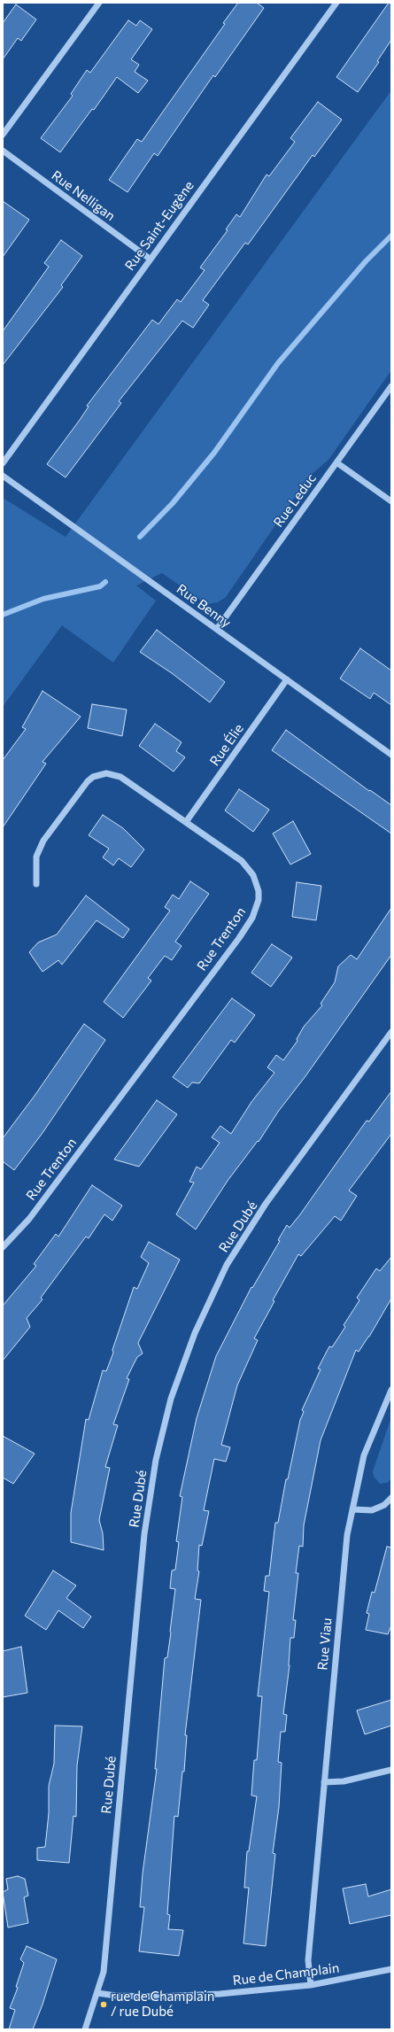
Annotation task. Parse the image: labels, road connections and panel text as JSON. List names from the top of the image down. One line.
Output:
{"streets":{"street":["Rue Nelligan","Rue Saint-Eugène","Rue Leduc","Rue Benny","Rue Élie","Rue Trenton","Rue Dubé","Rue Viau","Rue de Champlain"]},"crossings":[["Rue Nelligan","Rue Saint-Eugène"],["Rue Leduc","Rue Benny"],["Rue Benny","Rue Élie"],["Rue Élie","Rue Trenton"],["Rue Dubé","Rue de Champlain"],["Rue Viau","Rue de Champlain"]],"places":["rue de Champlain / rue Dubé"]}
